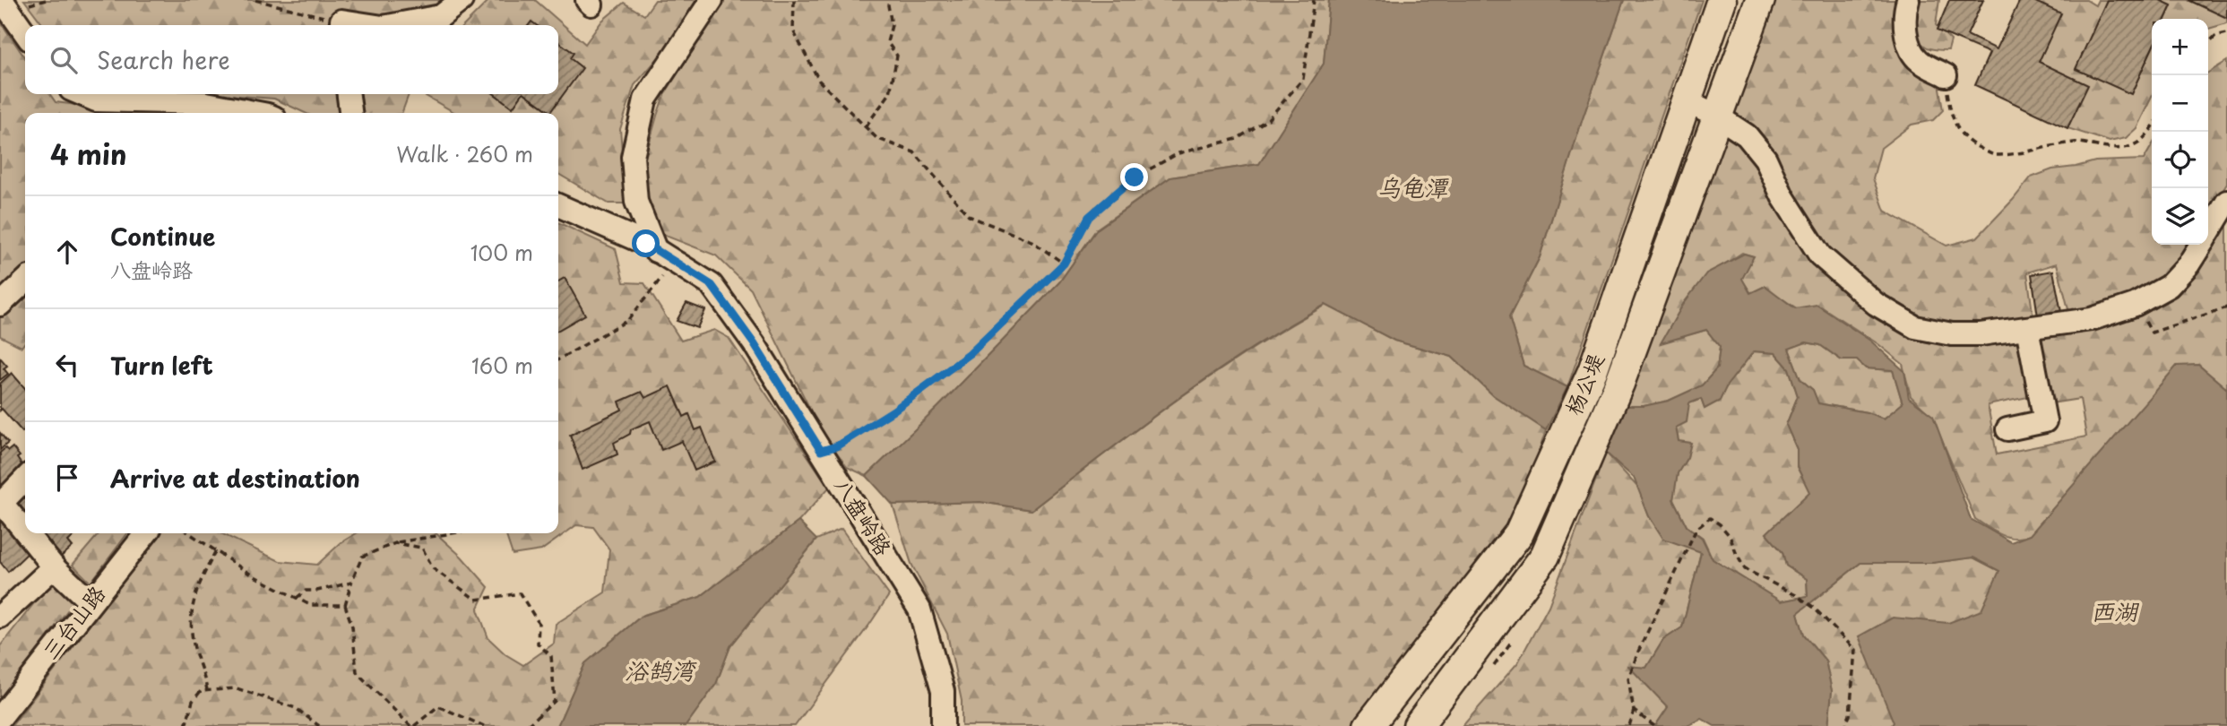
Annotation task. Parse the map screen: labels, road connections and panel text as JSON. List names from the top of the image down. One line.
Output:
{"streets":{"main road":["杨公堤"],"street":["八盘岭路","三台山路"]},"water":["乌龟潭","西湖","浴鹄湾"],"page":{"map_buttons":["+","−"],"search":"Search here","heading":["4 min","Walk · 260 m"],"list":[["Continue","八盘岭路","100 m"],["Turn left","160 m"],"Arrive at destination"]}}
